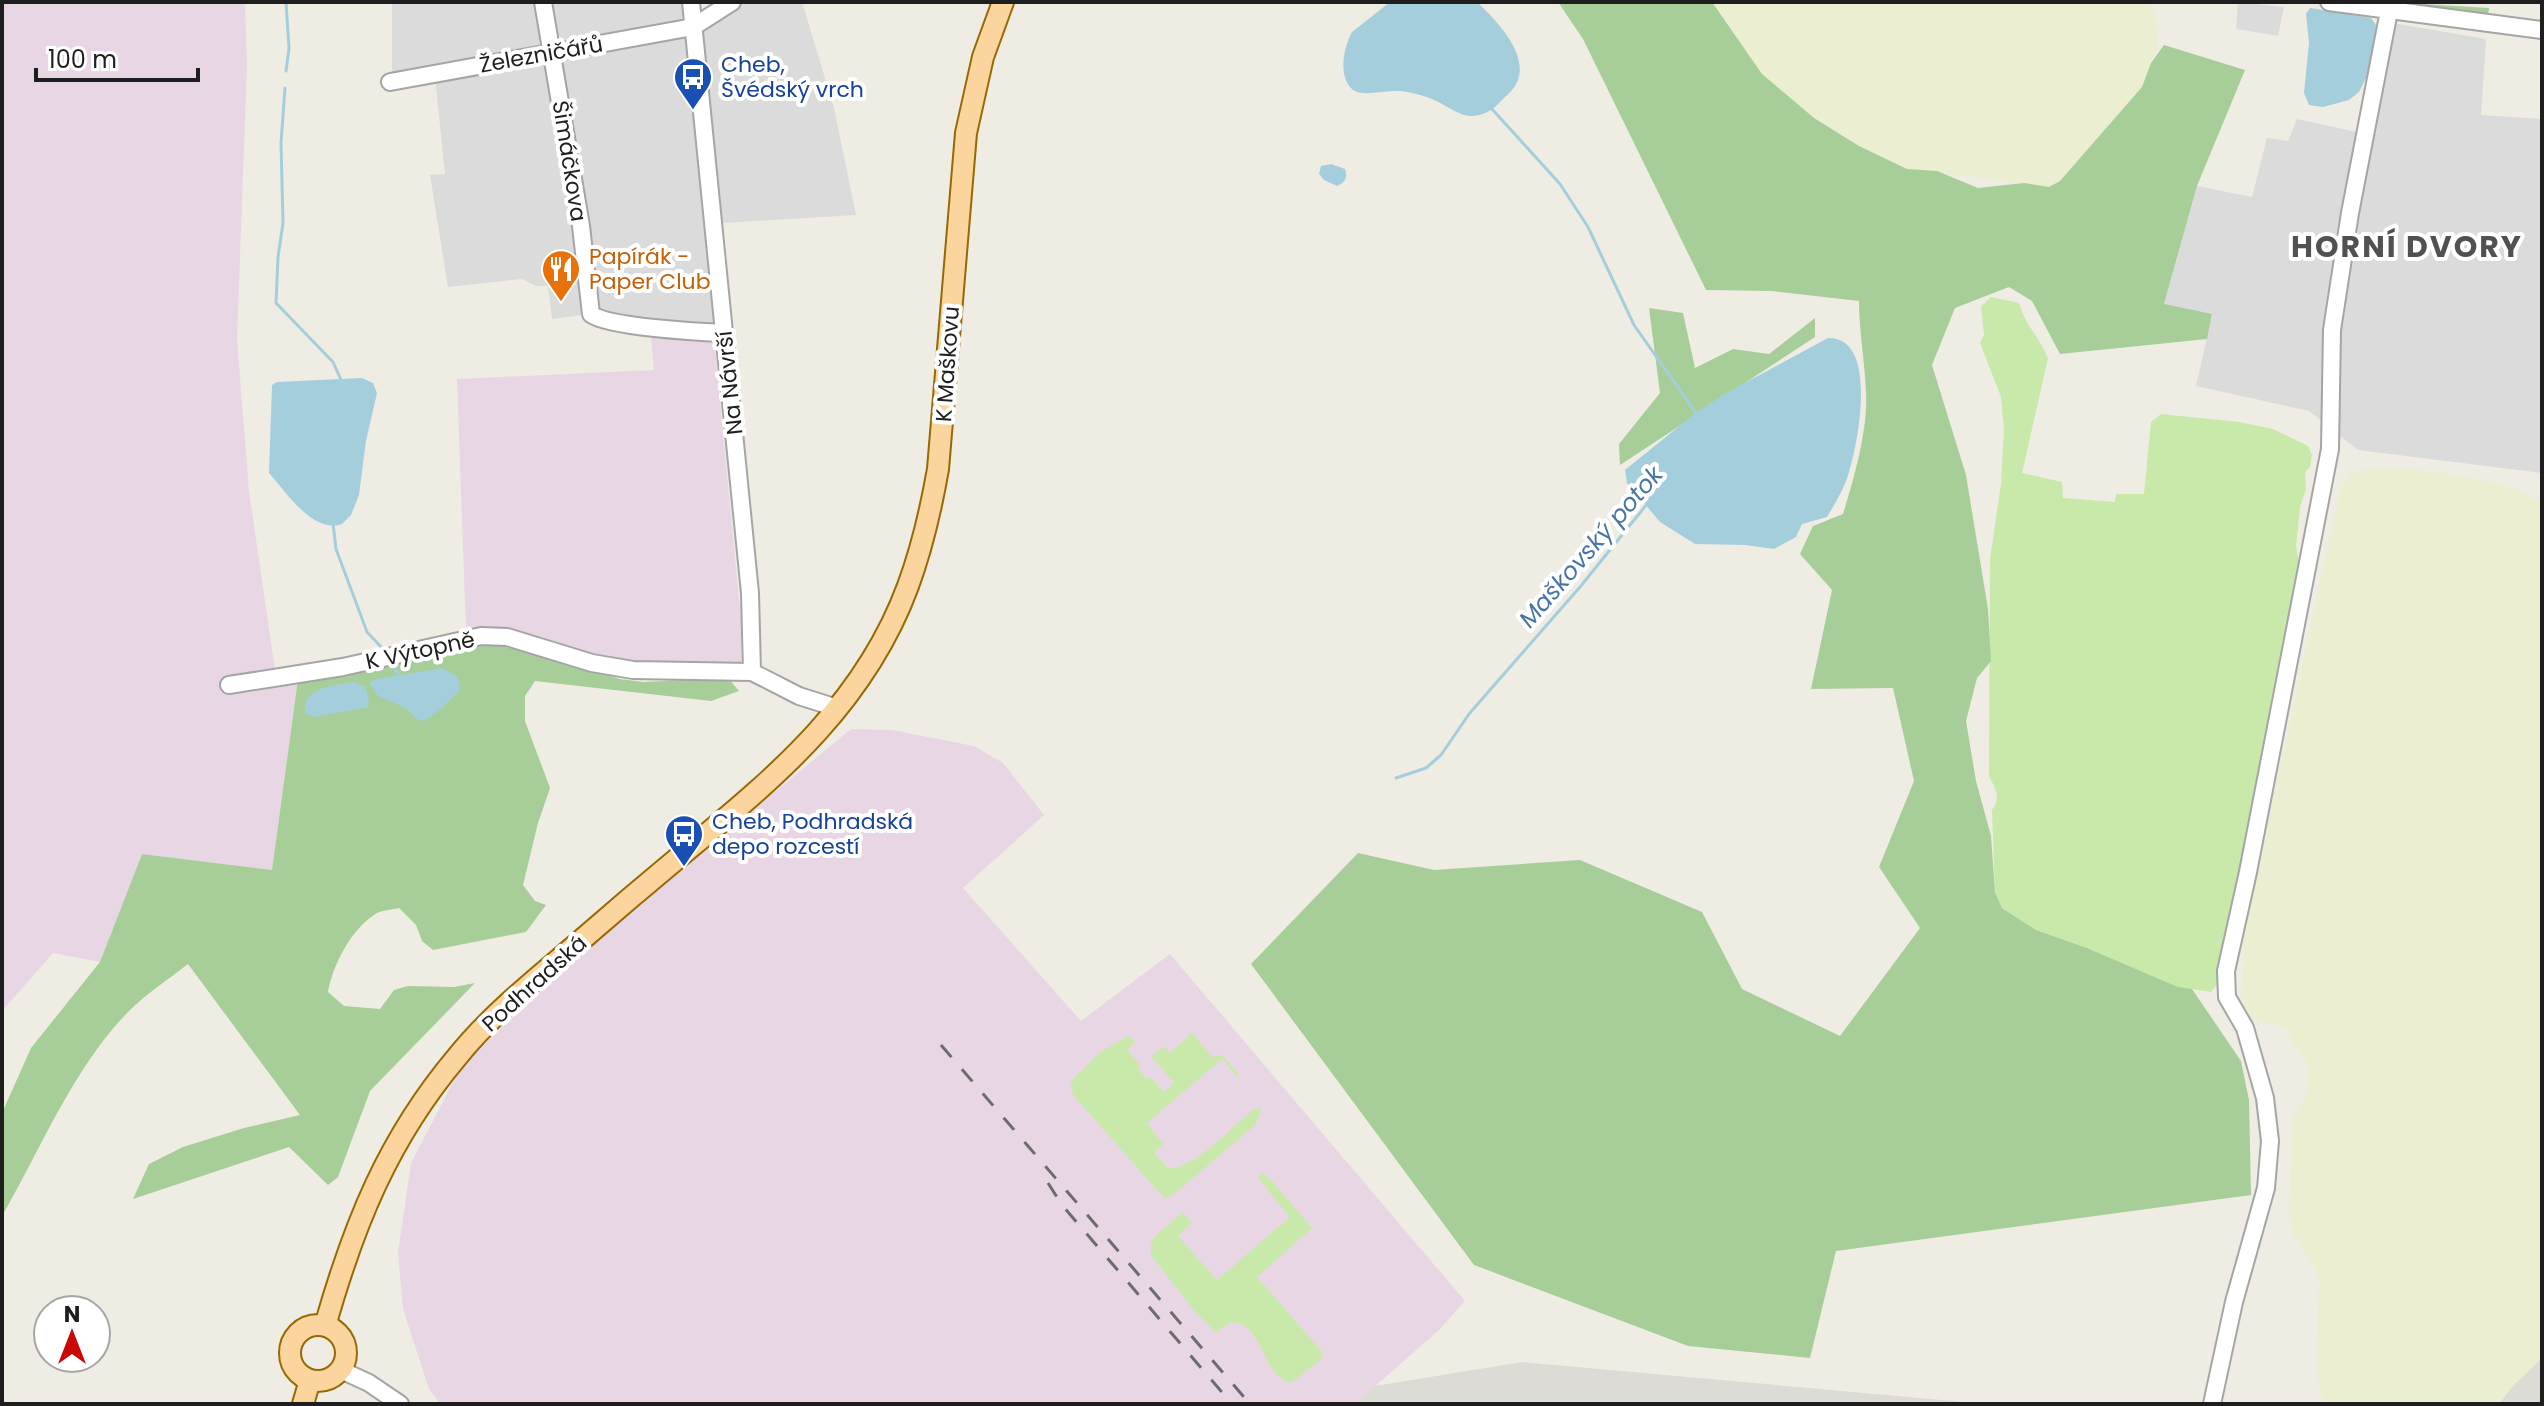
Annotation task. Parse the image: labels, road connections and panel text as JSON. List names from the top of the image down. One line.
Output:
{"streets":{"main road":["K Maškovu","Podhradská"],"street":["Železničářů","Šimáčkova","Na Návrší","K Výtopně"]},"crossings":[["Železničářů","Šimáčkova"],["Železničářů","Na Návrší"],["Šimáčkova","Na Návrší"],["K Maškovu","Podhradská"],["Na Návrší","K Výtopně"]],"districts":["HORNÍ DVORY"],"water":["Maškovský potok"],"places":{"bus stop":["Cheb, Švédský vrch","Cheb, Podhradská depo rozcestí"],"restaurant":["Papírák - Paper Club"]},"scale_bar":"100 m","north":"top"}
